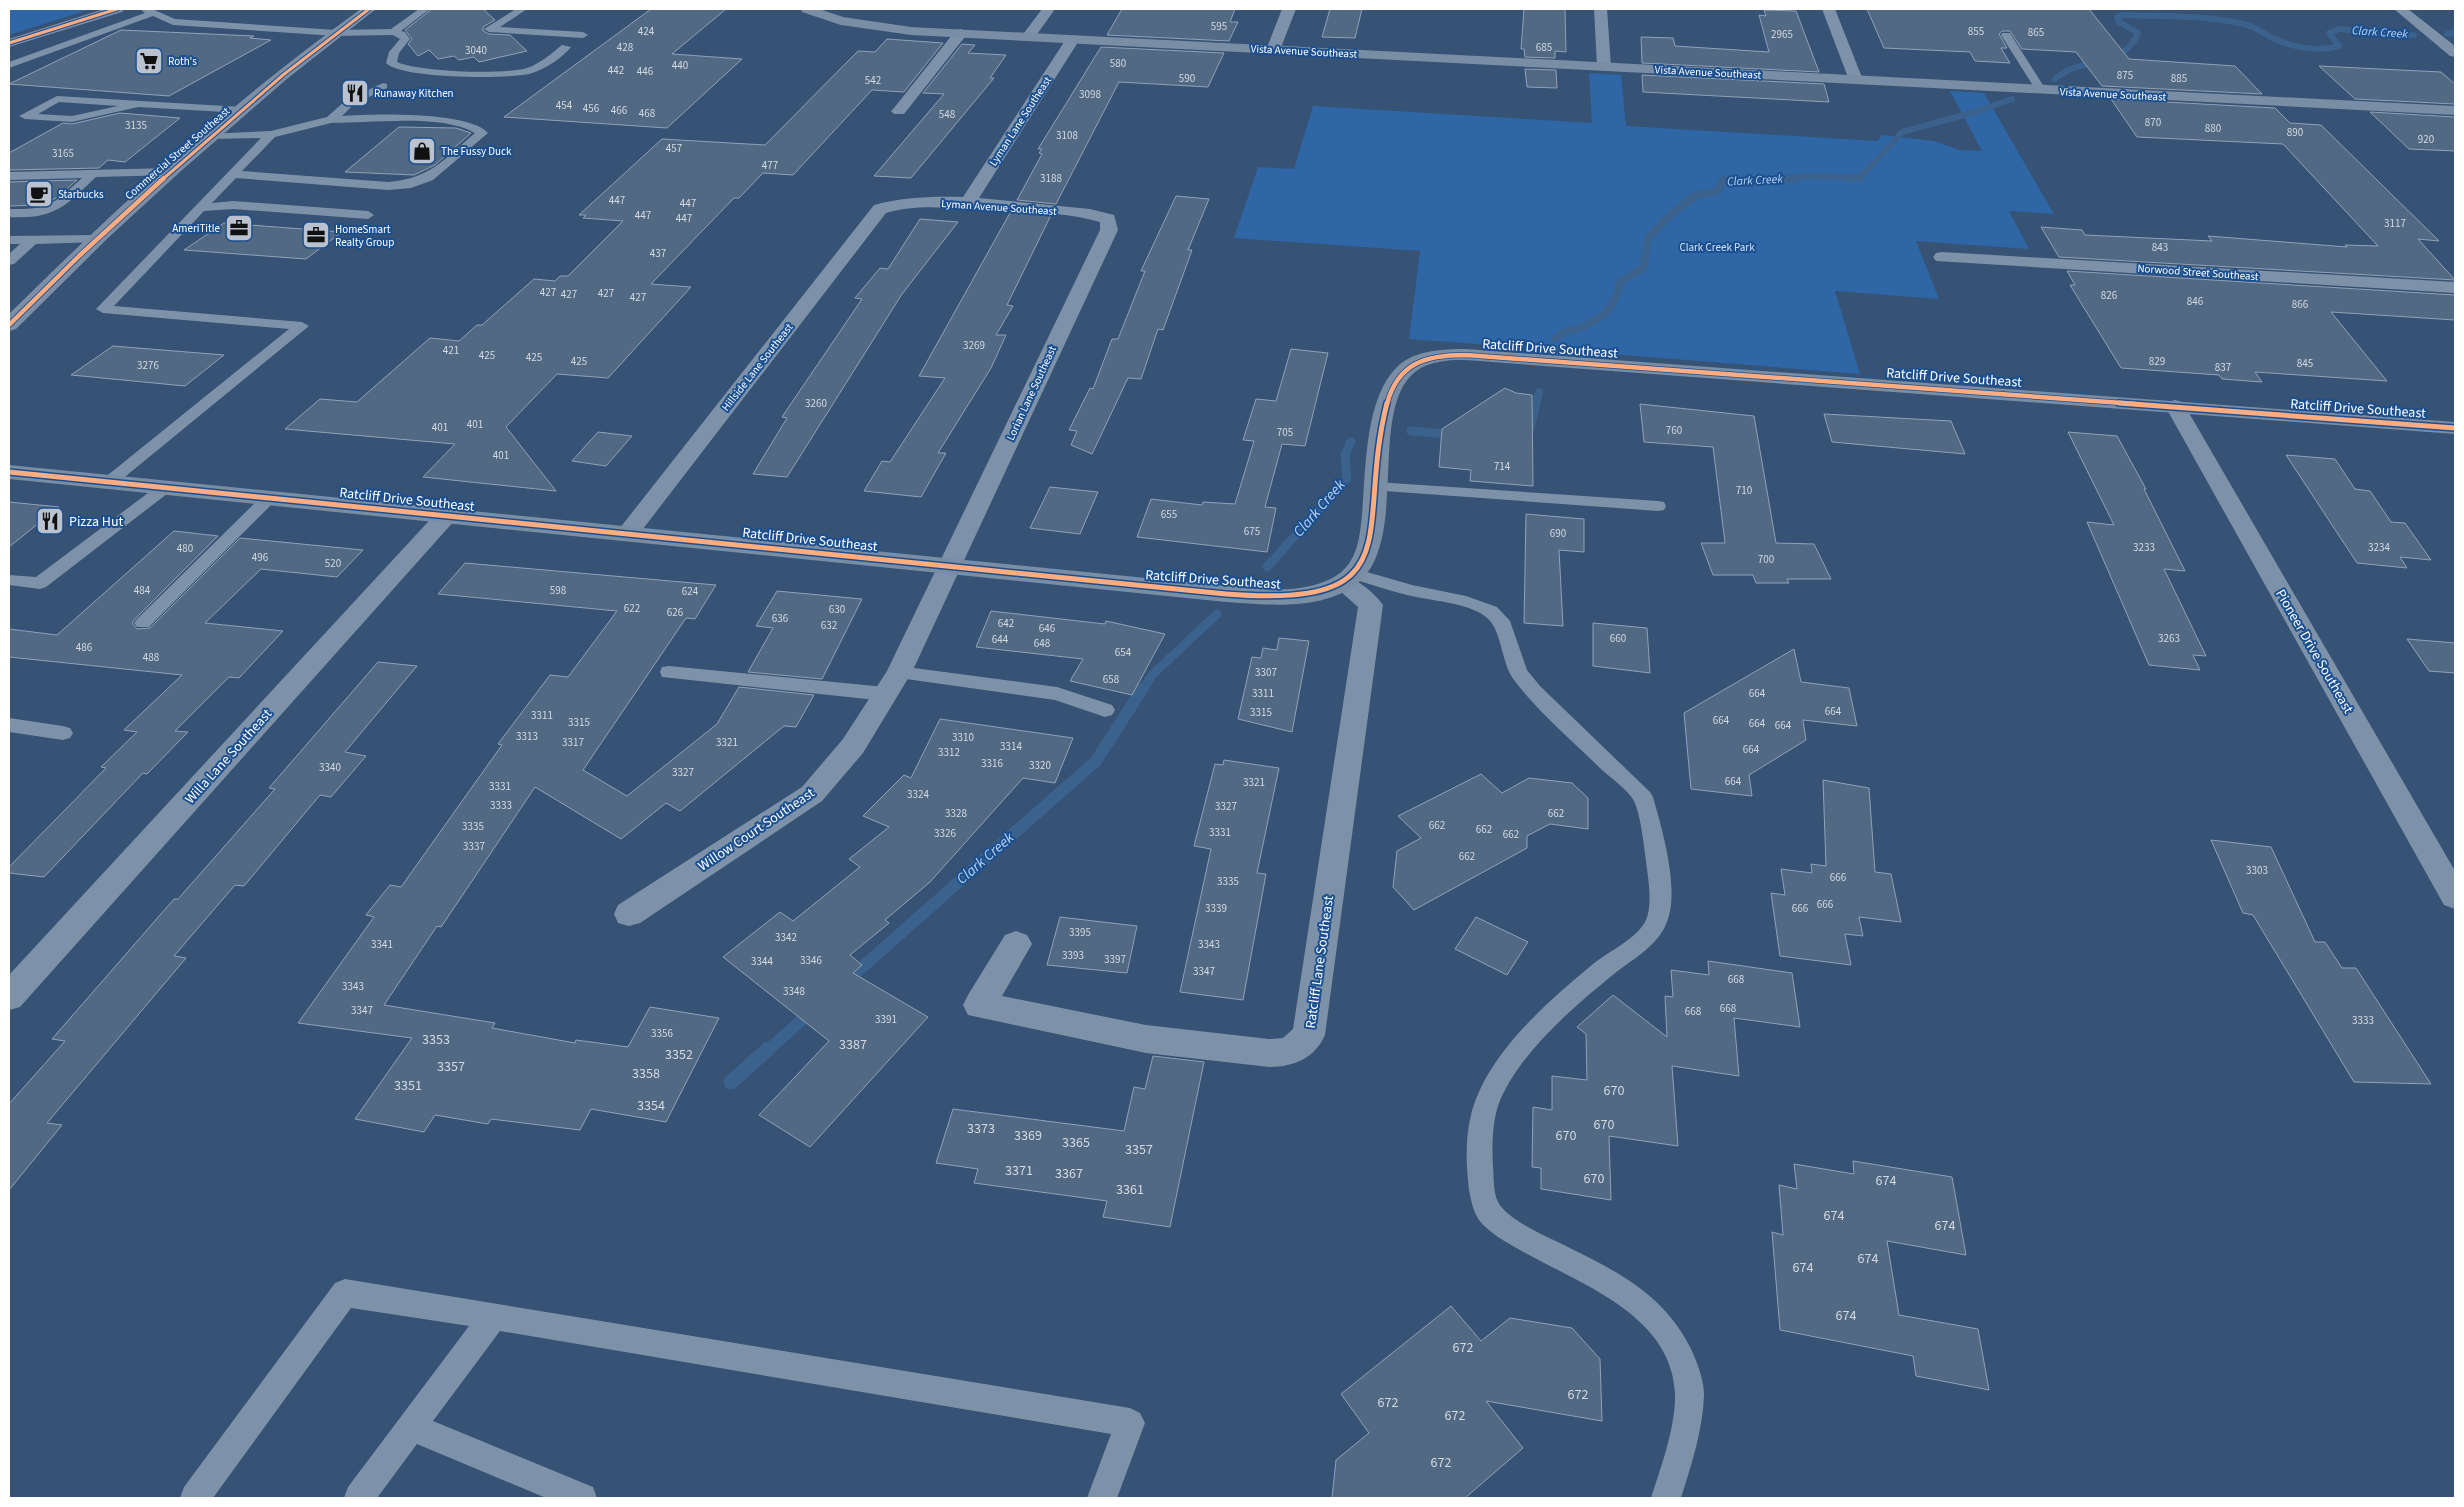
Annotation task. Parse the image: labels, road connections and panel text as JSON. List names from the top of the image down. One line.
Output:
{"streets":{"main road":["Commercial Street Southeast"],"street":["Vista Avenue Southeast","Lyman Lane Southeast","Lyman Avenue Southeast","Norwood Street Southeast","Ratcliff Drive Southeast","Hillside Lane Southeast","Lorian Lane Southeast","Pioneer Drive Southeast","Willa Lane Southeast","Willow Court Southeast","Ratcliff Lane Southeast"]},"crossings":[["Vista Avenue Southeast","Lyman Lane Southeast"],["Lyman Lane Southeast","Lyman Avenue Southeast"],["Lyman Avenue Southeast","Hillside Lane Southeast"],["Lyman Avenue Southeast","Lorian Lane Southeast"],["Ratcliff Drive Southeast","Hillside Lane Southeast"],["Ratcliff Drive Southeast","Lorian Lane Southeast"],["Ratcliff Drive Southeast","Pioneer Drive Southeast"],["Ratcliff Drive Southeast","Willa Lane Southeast"],["Ratcliff Drive Southeast","Willow Court Southeast"],["Ratcliff Drive Southeast","Ratcliff Lane Southeast"],["Lorian Lane Southeast","Willow Court Southeast"]],"water":["Clark Creek"],"parks":["Clark Creek Park"],"places":{"supermarket":["Roth's"],"restaurant":["Runaway Kitchen","Pizza Hut"],"shop":["The Fussy Duck"],"cafe":["Starbucks"],"office":["AmeriTitle","HomeSmart Realty Group"]},"house_numbers":["595","424","855","865","2965","428","685","3040","580","440","442","446","875","590","885","542","3098","454","456","466","468","548","870","3135","880","890","3108","920","457","3165","477","3188","447","447","447","447","3117","843","437","427","427","427","826","427","846","866","3269","421","425","425","425","829","845","3276","837","3260","401","401","760","705","401","714","710","655","675","690","3233","3234","480","496","700","520","484","598","624","622","630","626","636","642","632","646","660","3263","644","648","486","654","488","3307","658","3311","664","664","3315","3311","664","3315","664","664","3313","3310","3317","3321","3314","664","3312","3316","3320","3340","3327","664","3321","3331","3324","3333","3327","3328","662","662","3335","662","3331","3326","662","3337","662","3303","666","3335","666","3339","666","3395","3342","3341","3343","3393","3397","3346","3344","3347","668","3343","3348","668","3347","668","3391","3333","3356","3353","3387","3352","3357","3358","3351","670","3354","670","3373","3369","670","3365","3357","3371","3367","670","674","3361","674","674","674","674","674","672","672","672","672","672"]}
